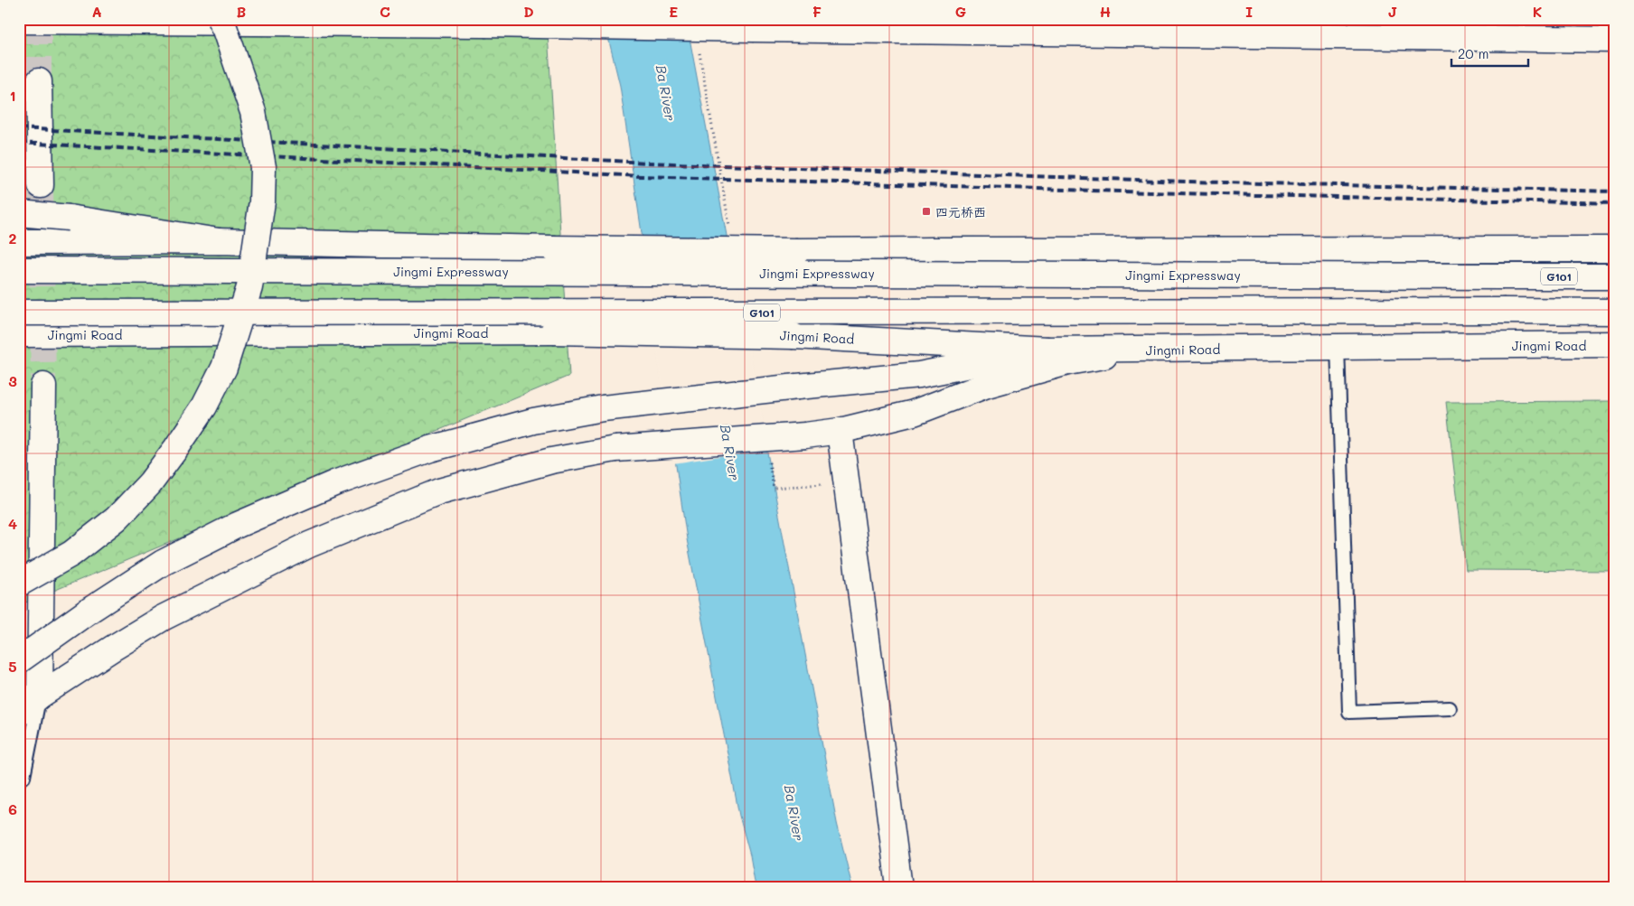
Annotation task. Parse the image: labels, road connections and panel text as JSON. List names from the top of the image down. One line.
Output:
{"streets":{"main road":["Jingmi Expressway","G101","Jingmi Road"]},"water":["Ba River"],"places":{"transit":["四元桥西"]},"scale_bar":"20 m","grid":{"columns":["A","B","C","D","E","F","G","H","I","J","K"],"rows":["1","2","3","4","5","6"]}}
